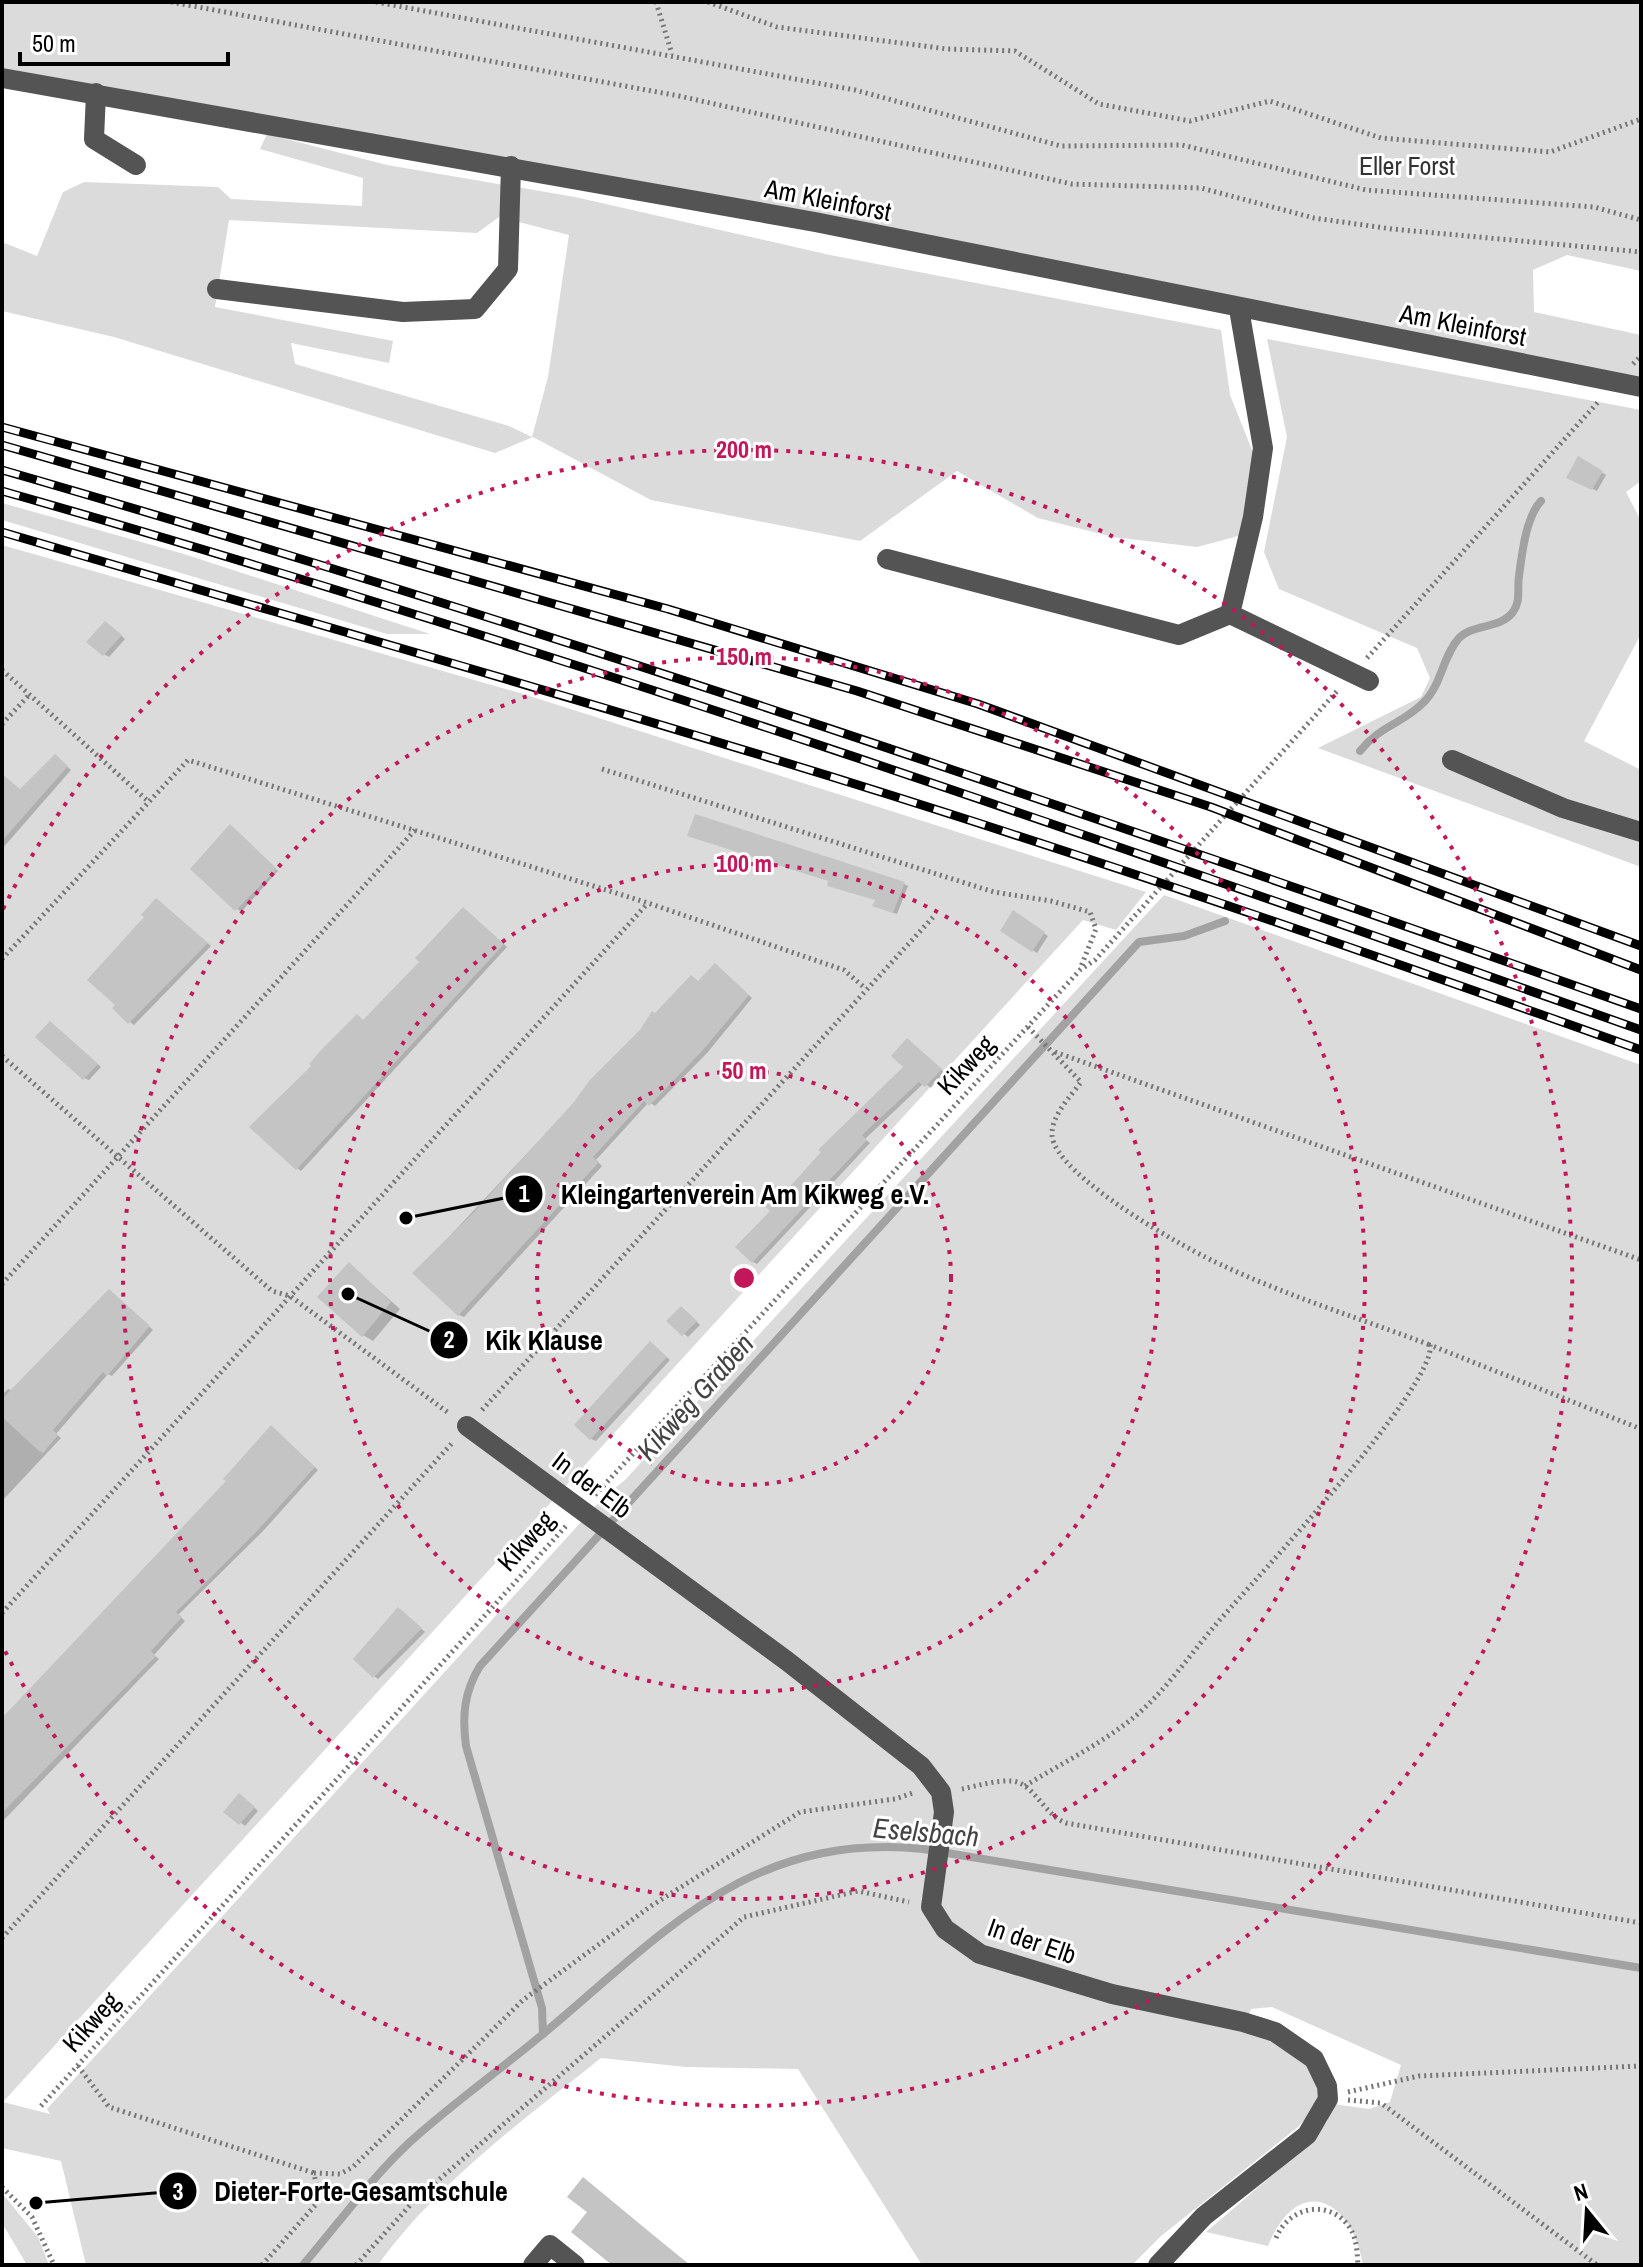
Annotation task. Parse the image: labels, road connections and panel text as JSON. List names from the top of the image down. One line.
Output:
{"streets":{"street":["Am Kleinforst","In der Elb"],"path":["Kikweg"]},"crossings":[["Kikweg","In der Elb"]],"water":["Kikweg Graben","Eselsbach"],"parks":["Eller Forst"],"places":["Kleingartenverein Am Kikweg e.V.","Kik Klause","Dieter-Forte-Gesamtschule"],"scale_bar":"50 m","north":"top","rings":["200 m","150 m","100 m","50 m"]}
